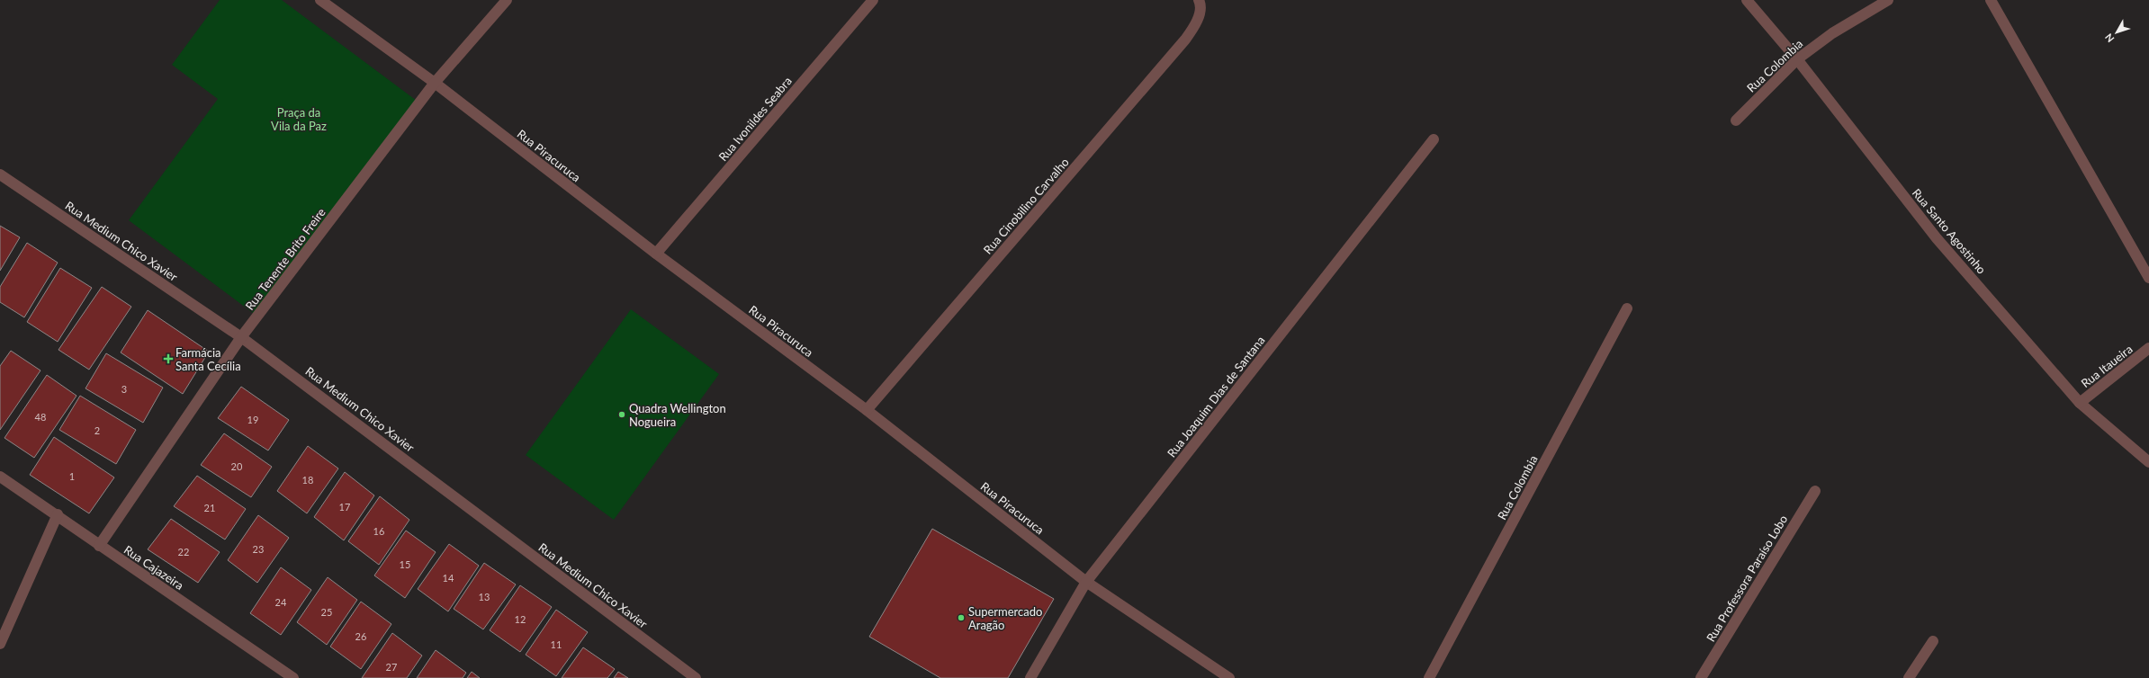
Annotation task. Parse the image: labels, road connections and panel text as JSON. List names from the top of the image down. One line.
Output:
{"streets":{"street":["Rua Colombia","Rua Ivonildes Seabra","Rua Piracuruca","Rua Cinobilino Carvalho","Rua Santo Agostinho","Rua Medium Chico Xavier","Rua Tenente Brito Freire","Rua Itaueira","Rua Joaquim Dias de Santana","Rua Cajazeira","Rua Professora Paraíso Lobo"]},"crossings":[["Rua Colombia","Rua Santo Agostinho"],["Rua Ivonildes Seabra","Rua Piracuruca"],["Rua Piracuruca","Rua Cinobilino Carvalho"],["Rua Piracuruca","Rua Tenente Brito Freire"],["Rua Piracuruca","Rua Joaquim Dias de Santana"],["Rua Santo Agostinho","Rua Itaueira"],["Rua Medium Chico Xavier","Rua Tenente Brito Freire"],["Rua Tenente Brito Freire","Rua Cajazeira"]],"parks":["Praça da Vila da Paz"],"places":{"health":["Farmácia Santa Cecília"],"other":["Quadra Wellington Nogueira","Supermercado Aragão"]},"house_numbers":["3","48","19","2","20","1","18","17","21","16","23","22","15","14","13","24","25","12","26","11","27"],"north":"bottom left"}
